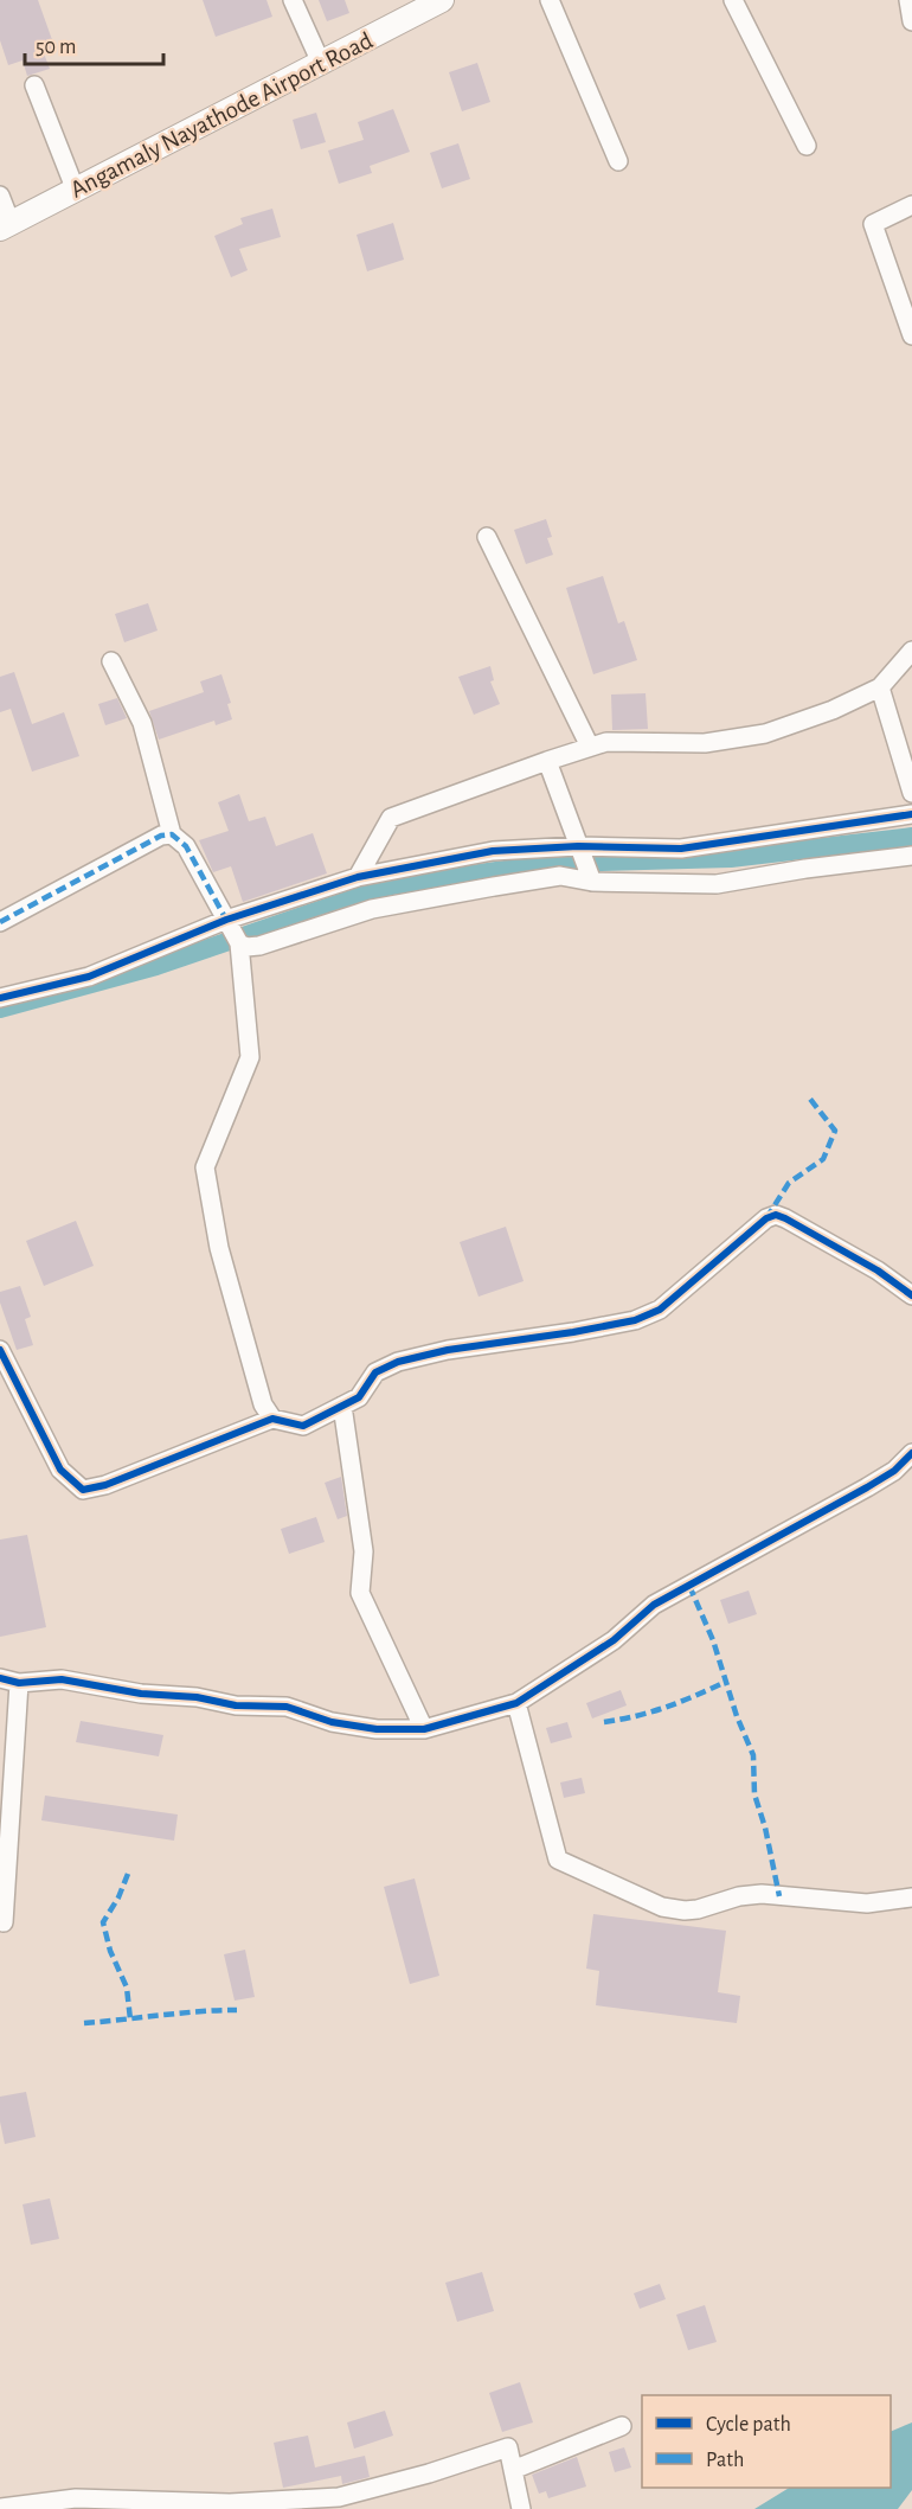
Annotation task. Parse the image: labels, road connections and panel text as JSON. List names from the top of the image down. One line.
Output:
{"streets":{"main road":["Angamaly Nayathode Airport Road"]},"legend":["Cycle path","Path"],"scale_bar":"50 m"}
